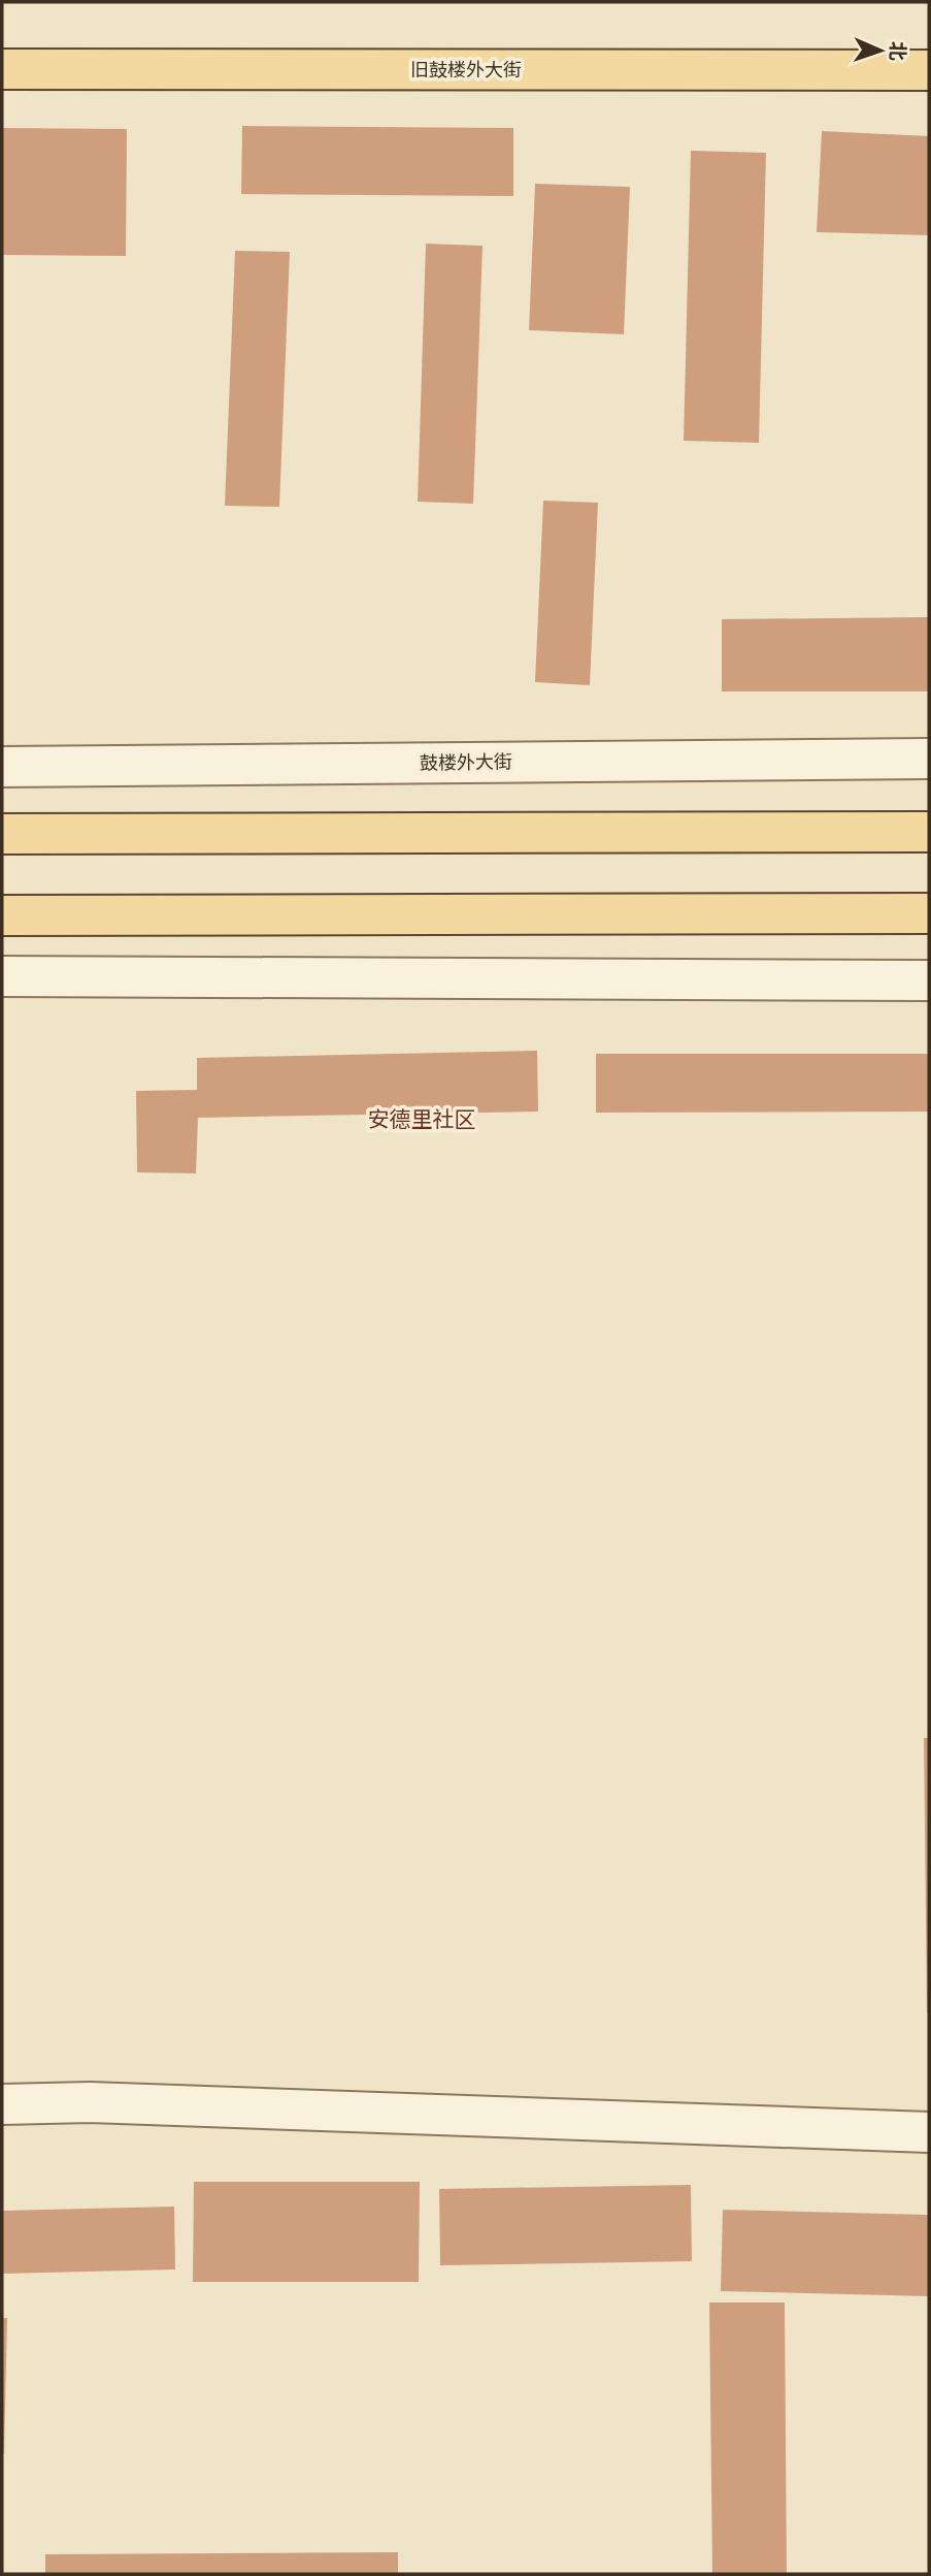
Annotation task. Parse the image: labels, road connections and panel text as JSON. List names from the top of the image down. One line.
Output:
{"streets":{"main road":["旧鼓楼外大街"],"street":["鼓楼外大街"]},"districts":["安德里社区"],"north":"right"}
